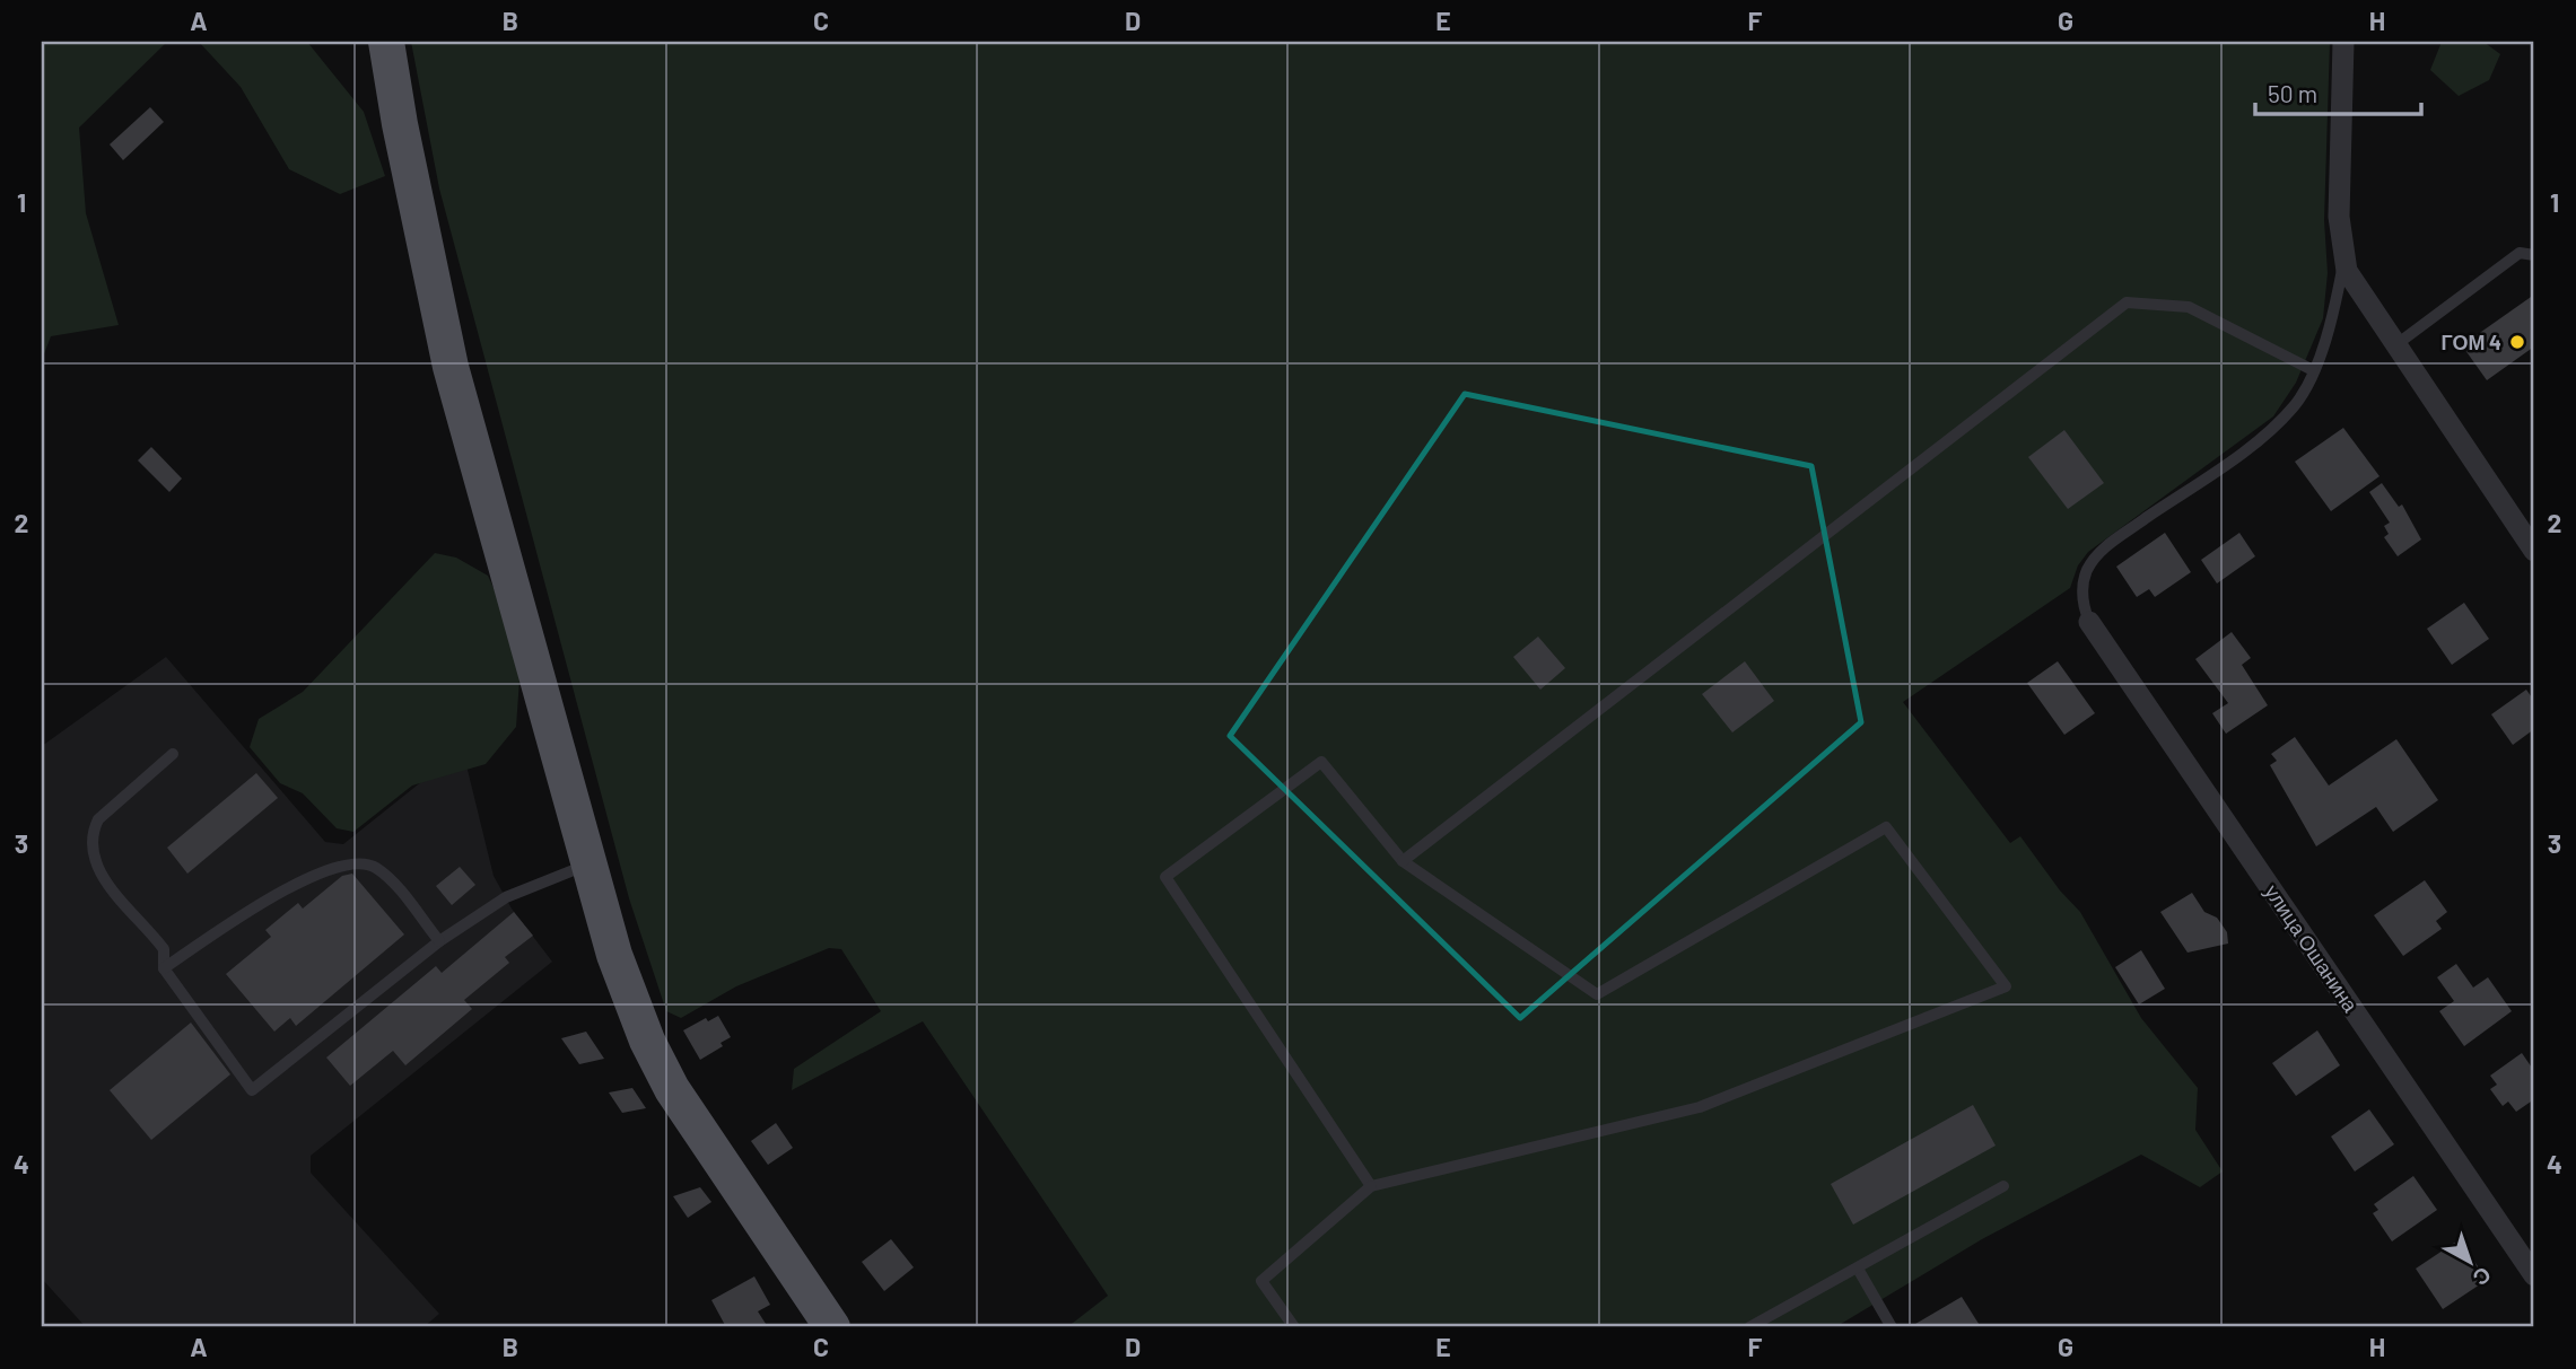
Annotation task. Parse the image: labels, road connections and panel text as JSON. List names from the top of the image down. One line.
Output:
{"streets":{"street":["улица Ошанина"]},"places":["ГОМ 4"],"scale_bar":"50 m","north":"bottom right","grid":{"columns":["A","B","C","D","E","F","G","H"],"rows":["1","2","3","4"]}}
